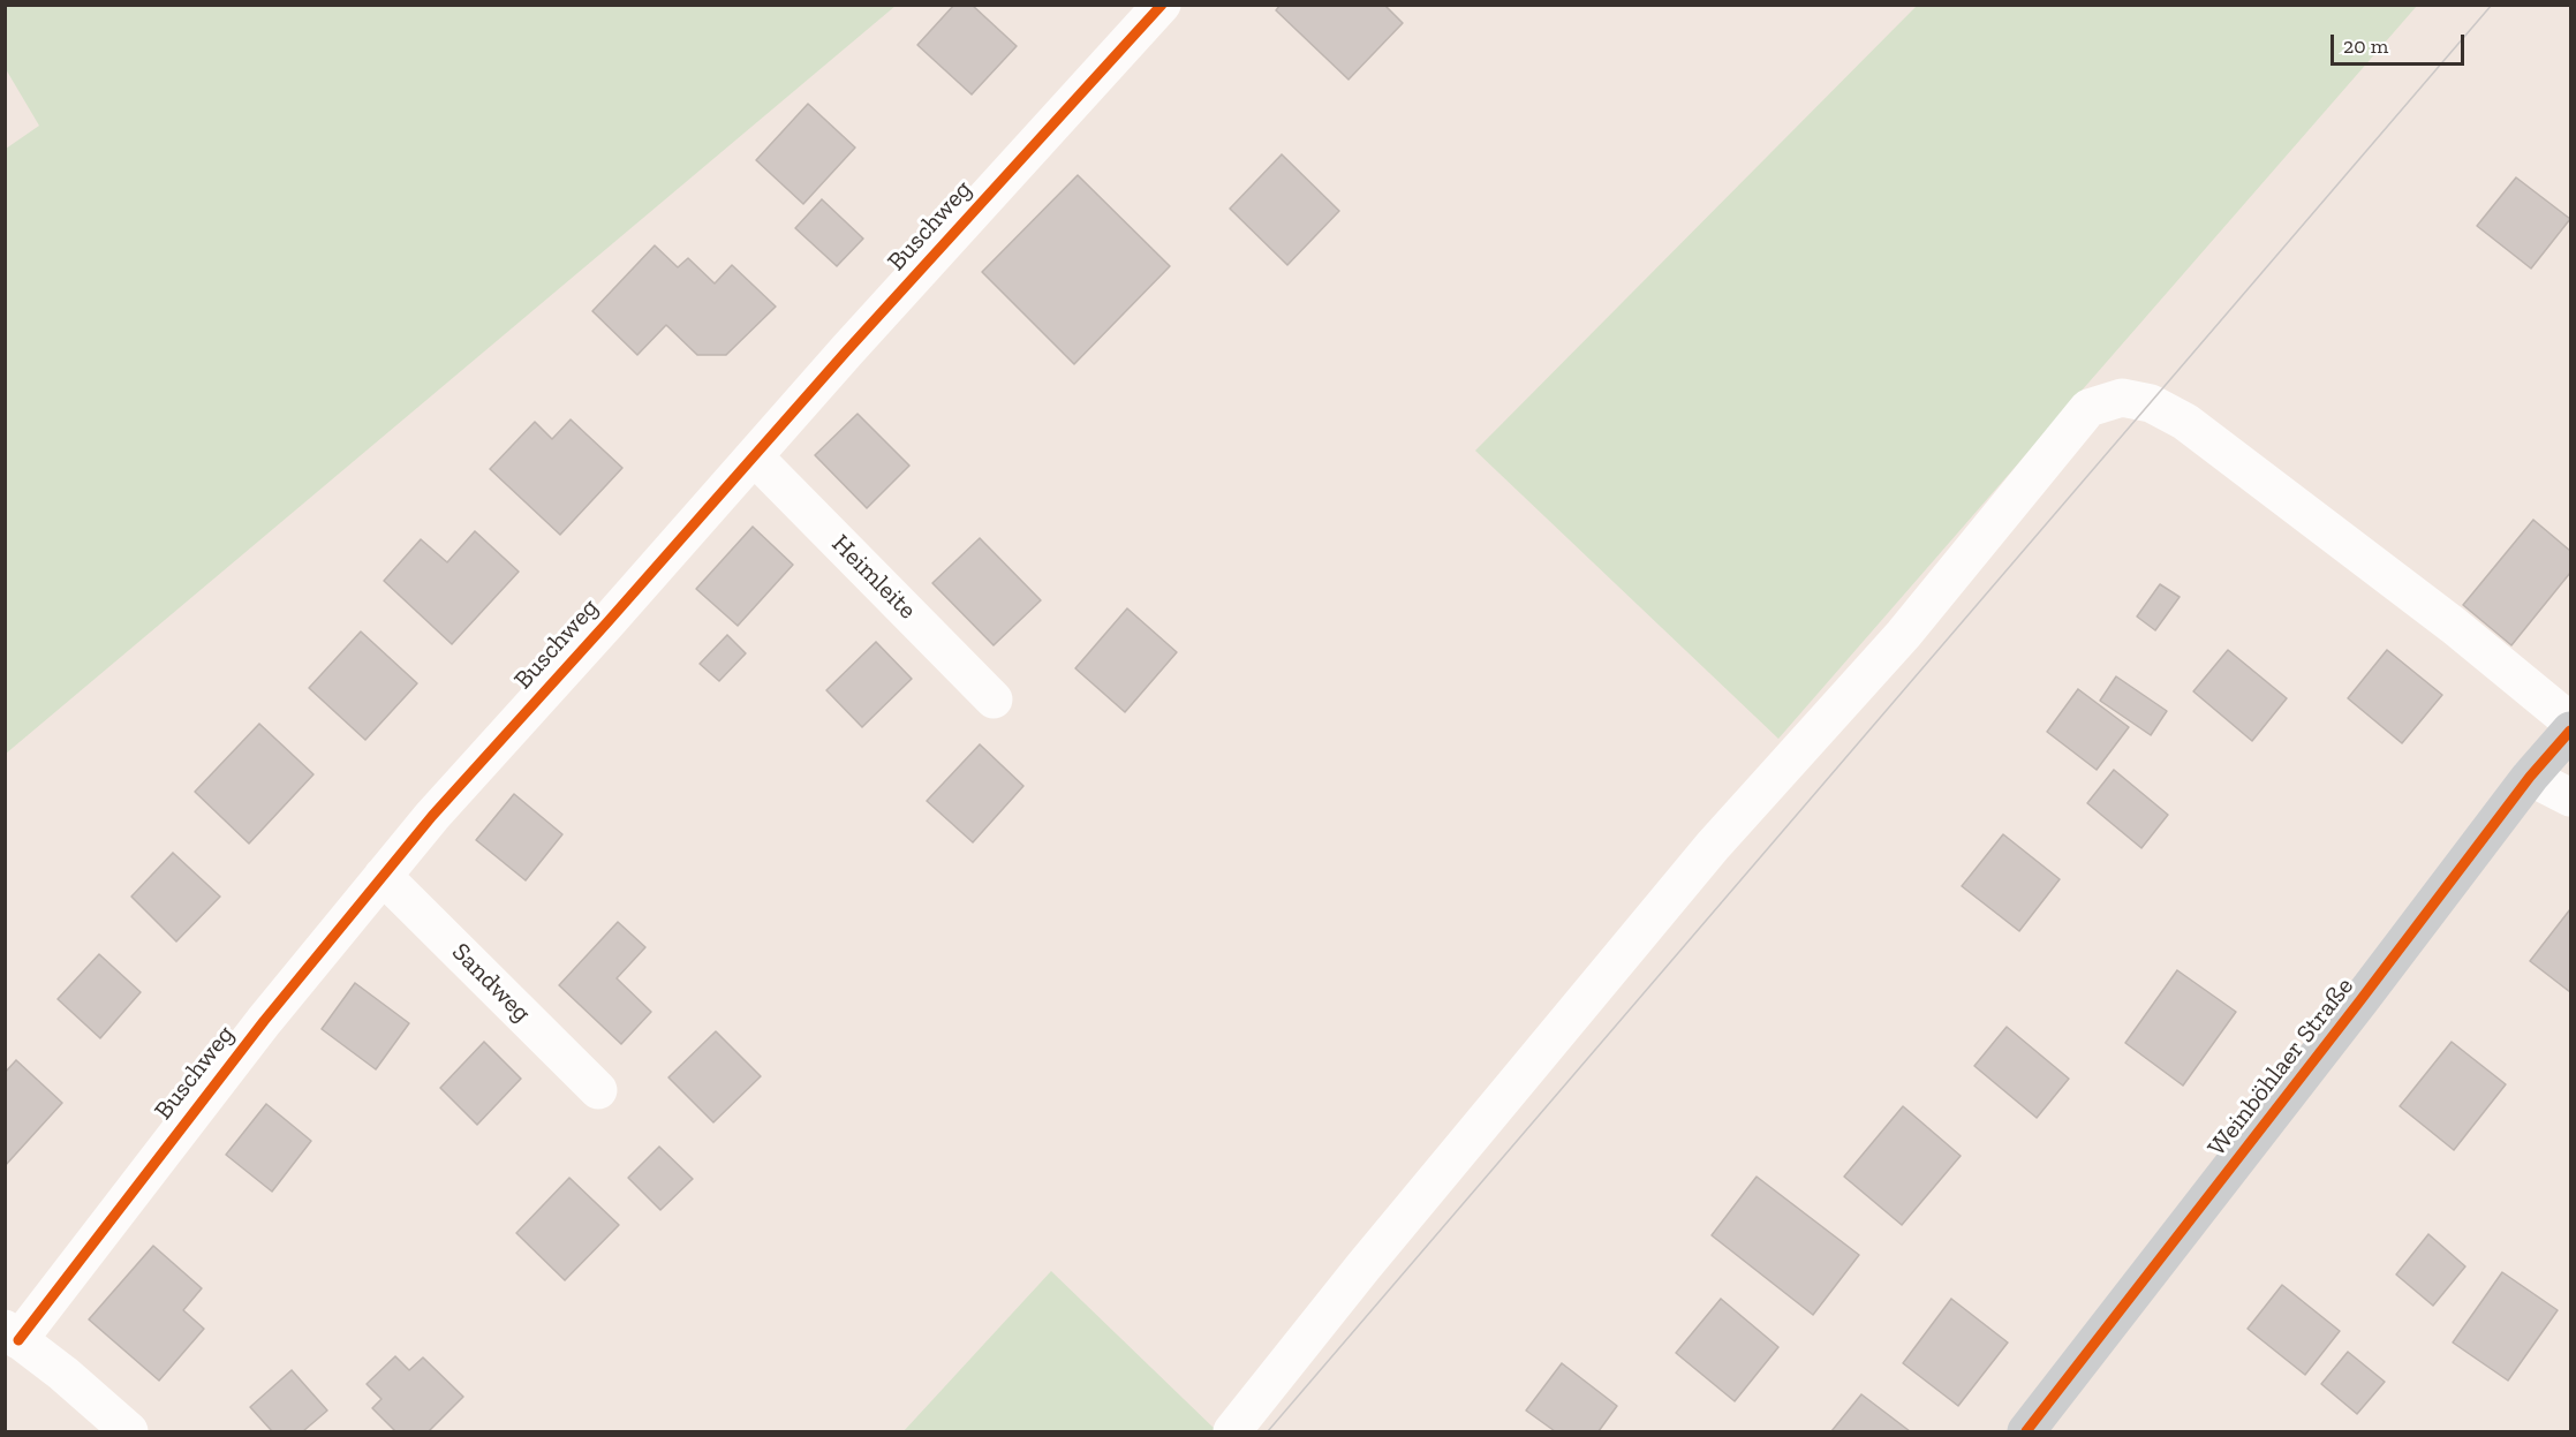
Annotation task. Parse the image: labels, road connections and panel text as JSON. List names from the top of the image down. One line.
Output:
{"streets":{"main road":["Weinböhlaer Straße"],"street":["Buschweg","Heimleite","Sandweg"]},"crossings":[["Buschweg","Heimleite"],["Buschweg","Sandweg"]],"scale_bar":"20 m"}
